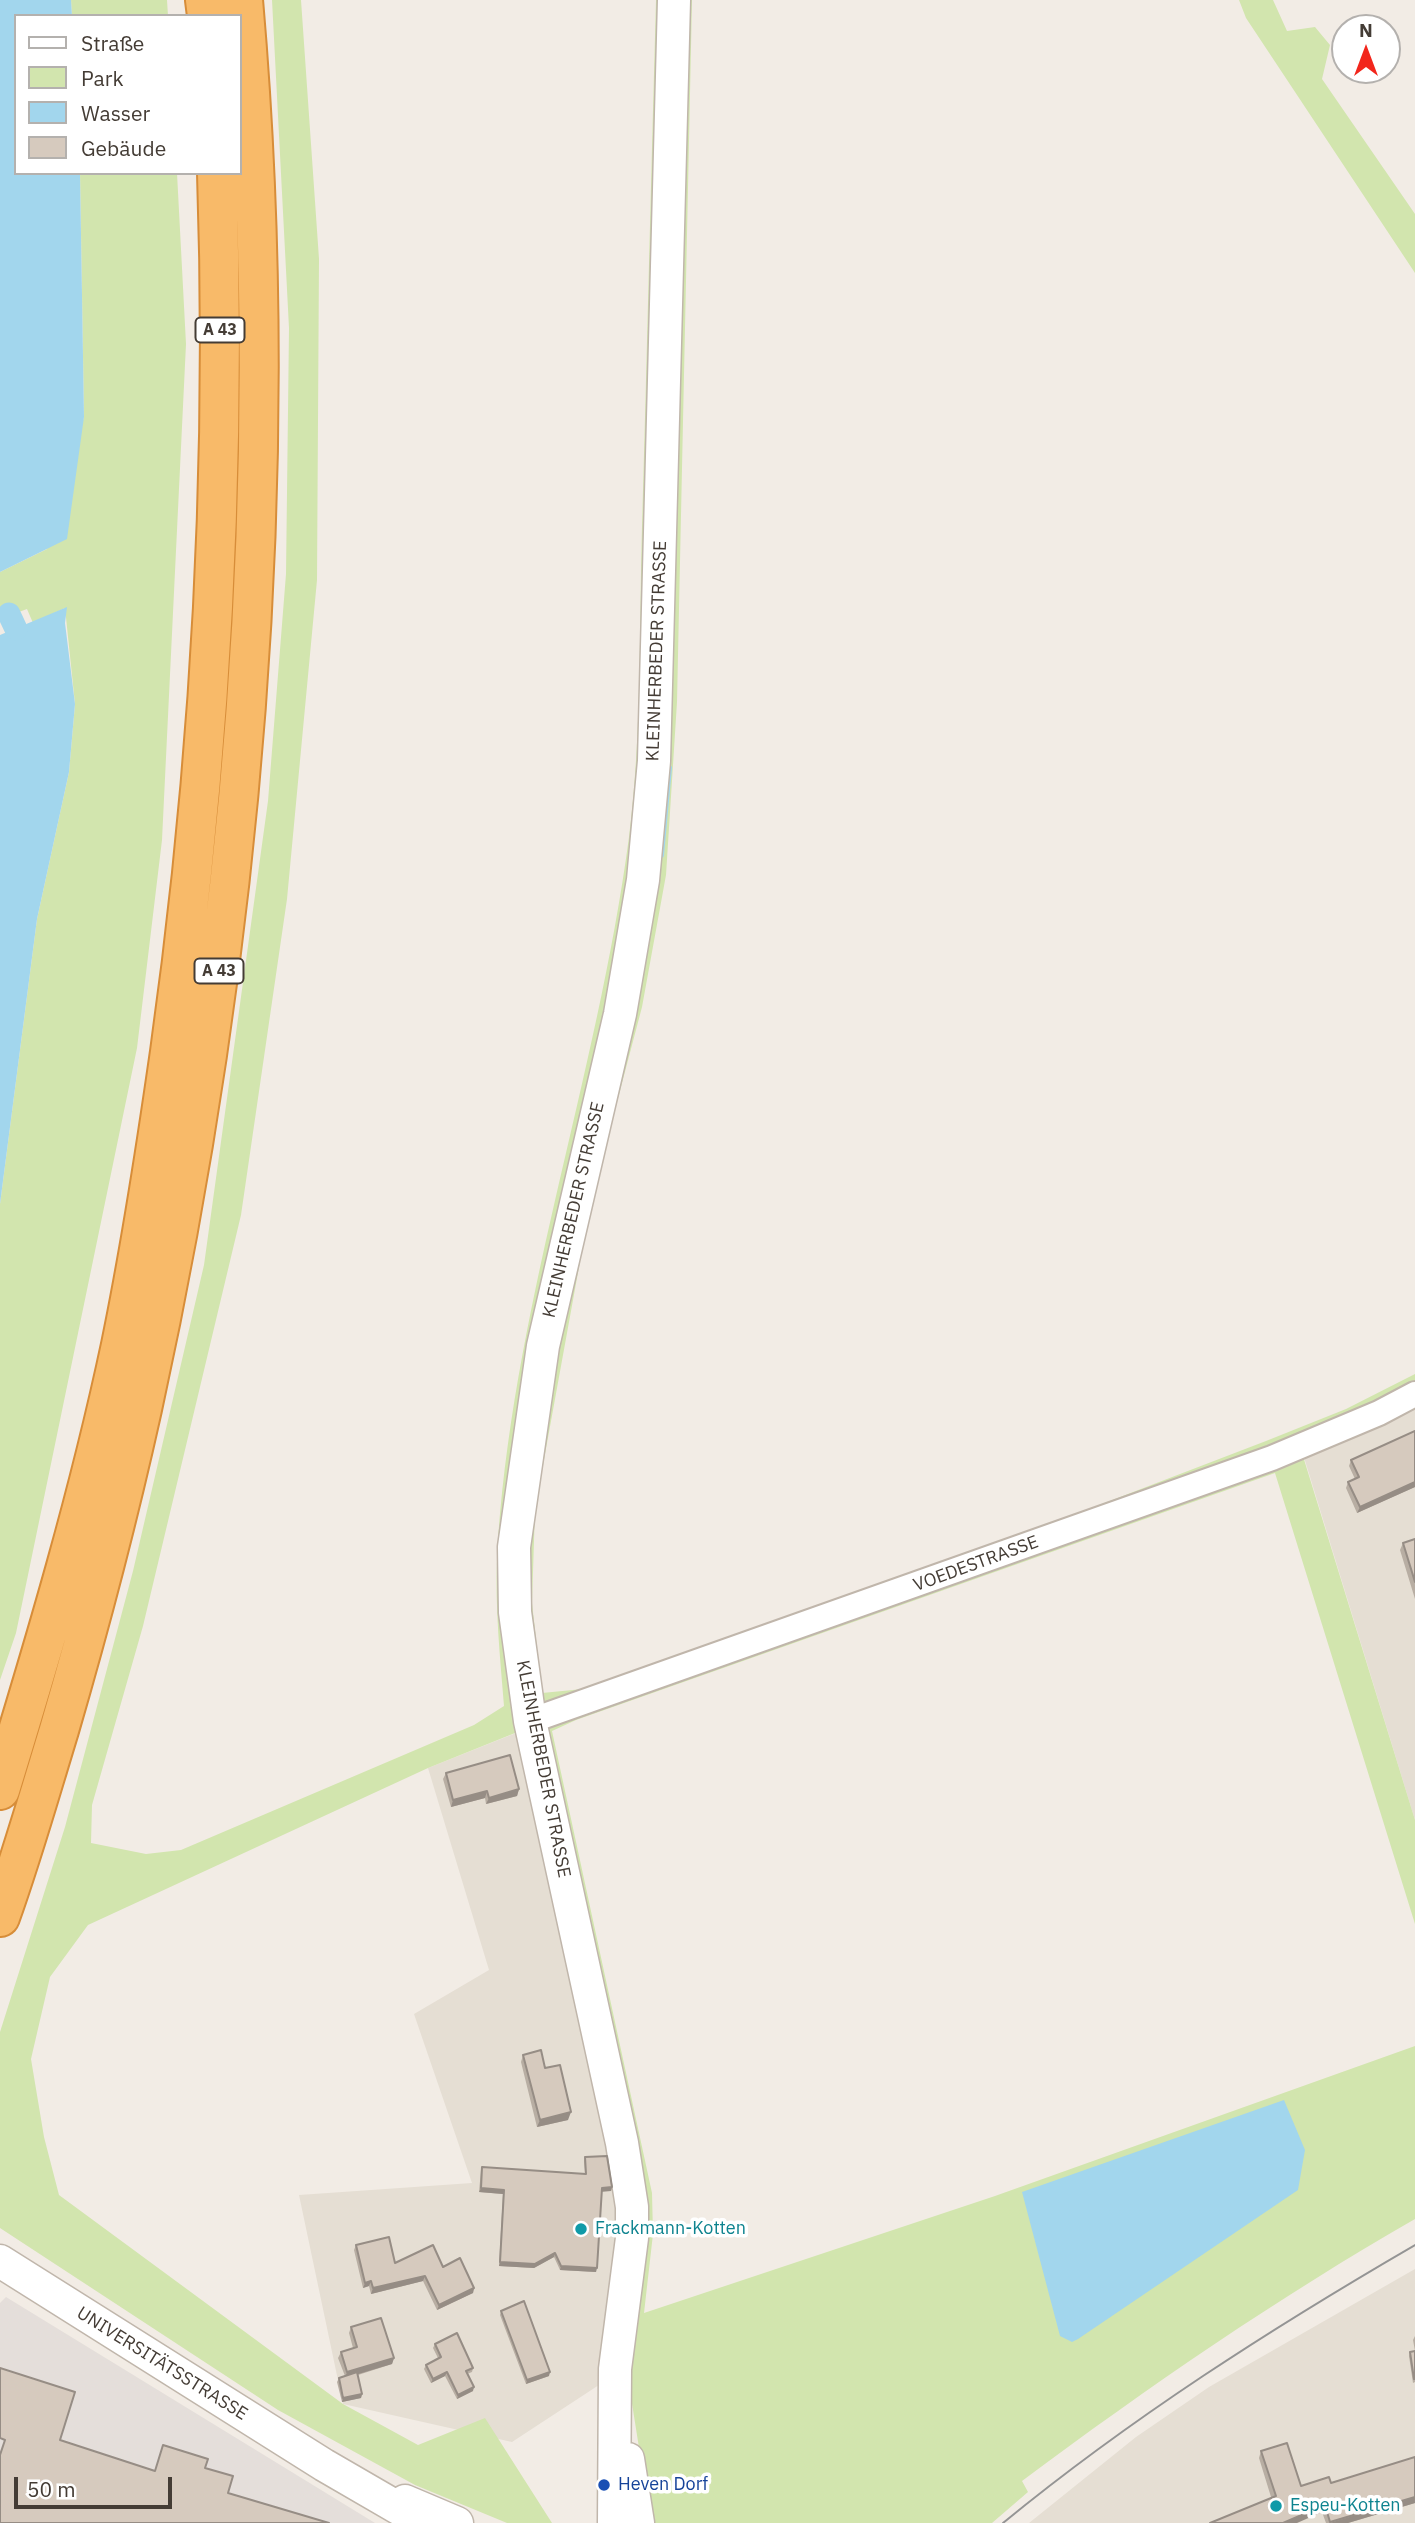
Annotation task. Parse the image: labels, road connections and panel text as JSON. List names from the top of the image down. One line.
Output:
{"streets":{"highway":["A 43"],"street":["KLEINHERBEDER STRASSE","VOEDESTRASSE","UNIVERSITÄTSSTRASSE"]},"crossings":[["KLEINHERBEDER STRASSE","VOEDESTRASSE"]],"places":["Frackmann-Kotten","Heven Dorf","Espeu-Kotten"],"legend":["Straße","Park","Wasser","Gebäude"],"scale_bar":"50 m","north":"top"}
